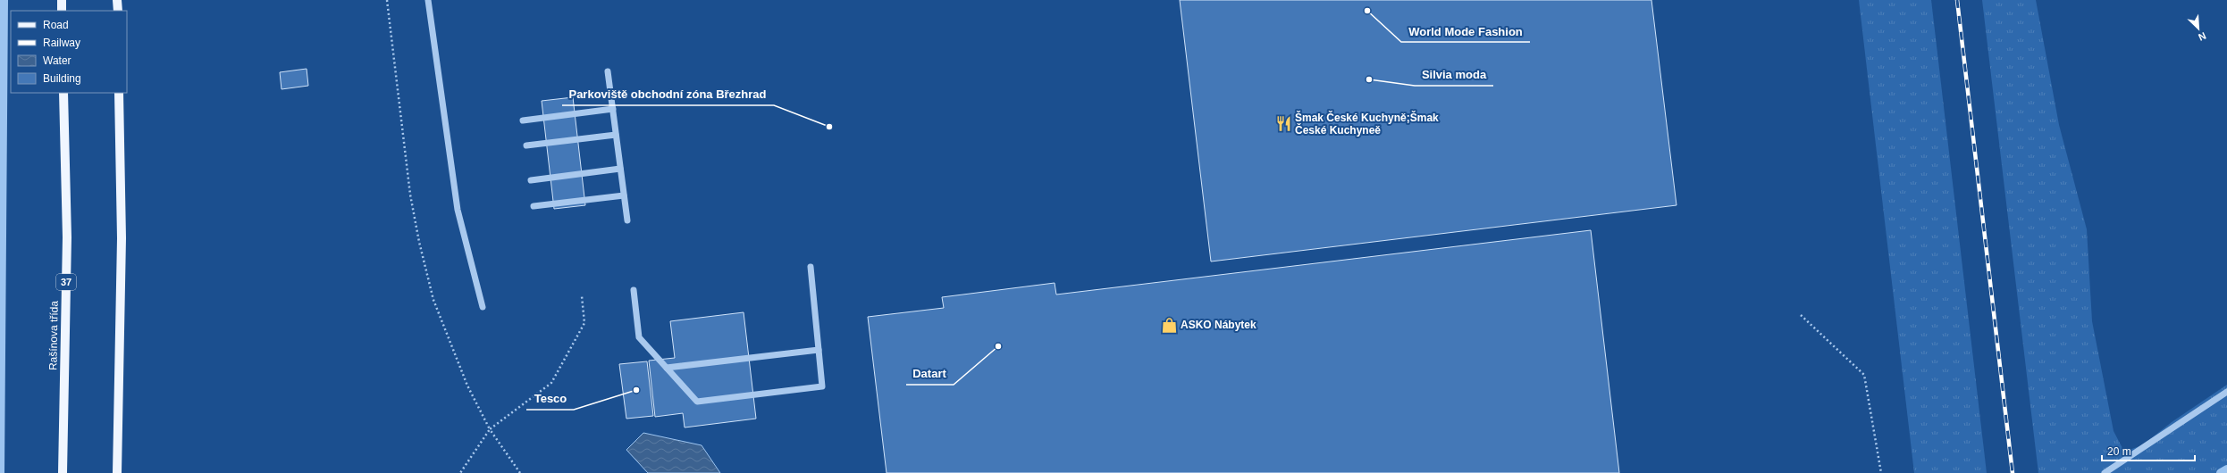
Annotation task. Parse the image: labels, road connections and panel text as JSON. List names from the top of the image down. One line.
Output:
{"streets":{"main road":["37","Rašínova třída"]},"places":{"other":["World Mode Fashion","Silvia moda","Parkoviště obchodní zóna Březhrad","Datart","Tesco"],"restaurant":["Šmak České Kuchyně;Šmak České Kuchyneě"],"shop":["ASKO Nábytek"]},"legend":["Road","Railway","Water","Building"],"scale_bar":"20 m","north":"bottom right"}
